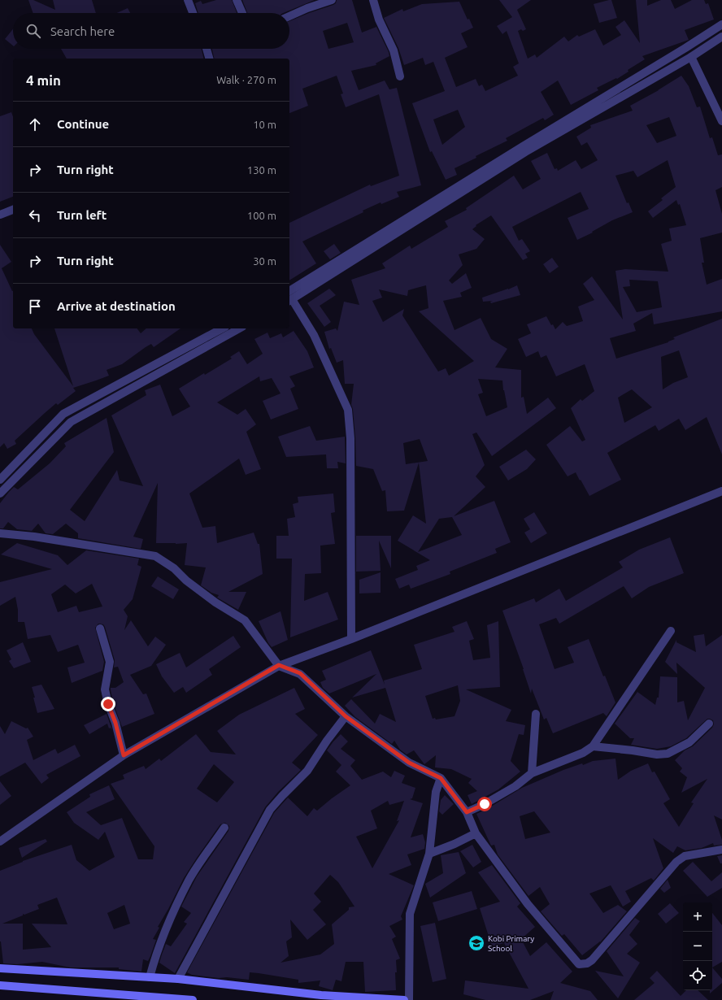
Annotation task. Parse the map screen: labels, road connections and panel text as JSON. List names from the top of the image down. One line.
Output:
{"places":{"school or university":["Kobi Primary School"]},"page":{"search":"Search here","heading":["4 min","Walk · 270 m"],"list":[["Continue","10 m"],["Turn right","130 m"],["Turn left","100 m"],["Turn right","30 m"],"Arrive at destination"],"map_buttons":["+","−"]}}
